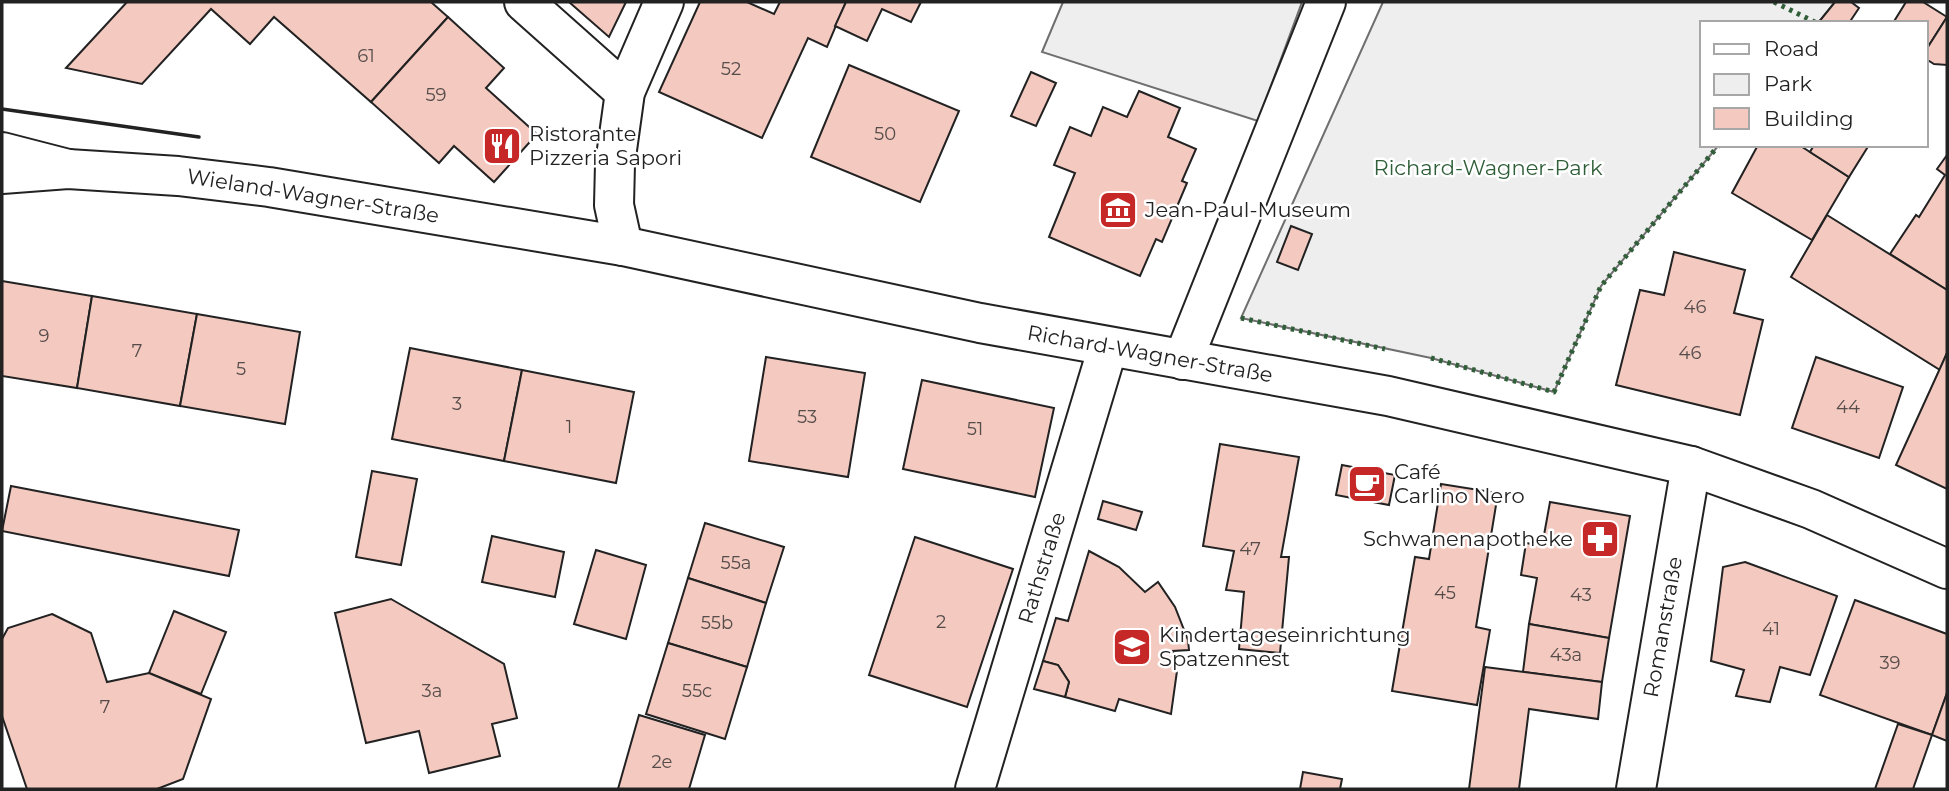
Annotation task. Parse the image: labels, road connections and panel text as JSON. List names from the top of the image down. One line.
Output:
{"streets":{"street":["Wieland-Wagner-Straße","Richard-Wagner-Straße","Rathstraße","Romanstraße"]},"crossings":[["Wieland-Wagner-Straße","Richard-Wagner-Straße"],["Richard-Wagner-Straße","Rathstraße"],["Richard-Wagner-Straße","Romanstraße"]],"parks":["Richard-Wagner-Park"],"places":{"restaurant":["Ristorante Pizzeria Sapori"],"museum":["Jean-Paul-Museum"],"cafe":["Café Carlino Nero"],"pharmacy":["Schwanenapotheke"],"school or university":["Kindertageseinrichtung Spatzennest"]},"house_numbers":["61","52","59","50","46","9","7","46","5","3","44","53","1","51","47","55a","45","43","2","55b","41","43a","39","3a","55c","7","2e"],"legend":["Road","Park","Building"]}
